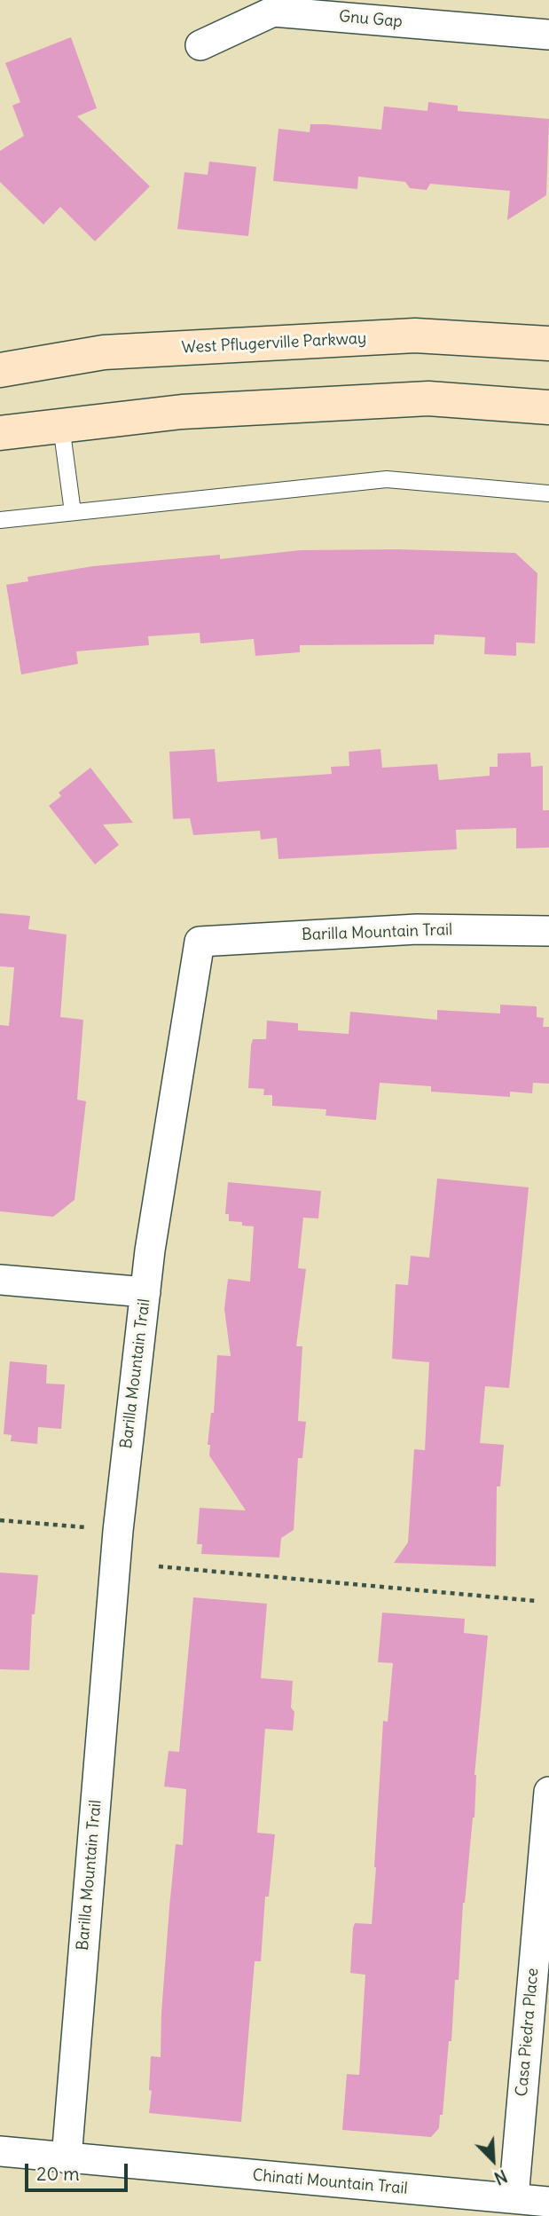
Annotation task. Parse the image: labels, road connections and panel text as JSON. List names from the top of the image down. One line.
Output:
{"streets":{"main road":["West Pflugerville Parkway"],"street":["Gnu Gap","Barilla Mountain Trail","Casa Piedra Place","Chinati Mountain Trail"]},"crossings":[["Barilla Mountain Trail","Chinati Mountain Trail"],["Casa Piedra Place","Chinati Mountain Trail"]],"scale_bar":"20 m","north":"bottom right"}
